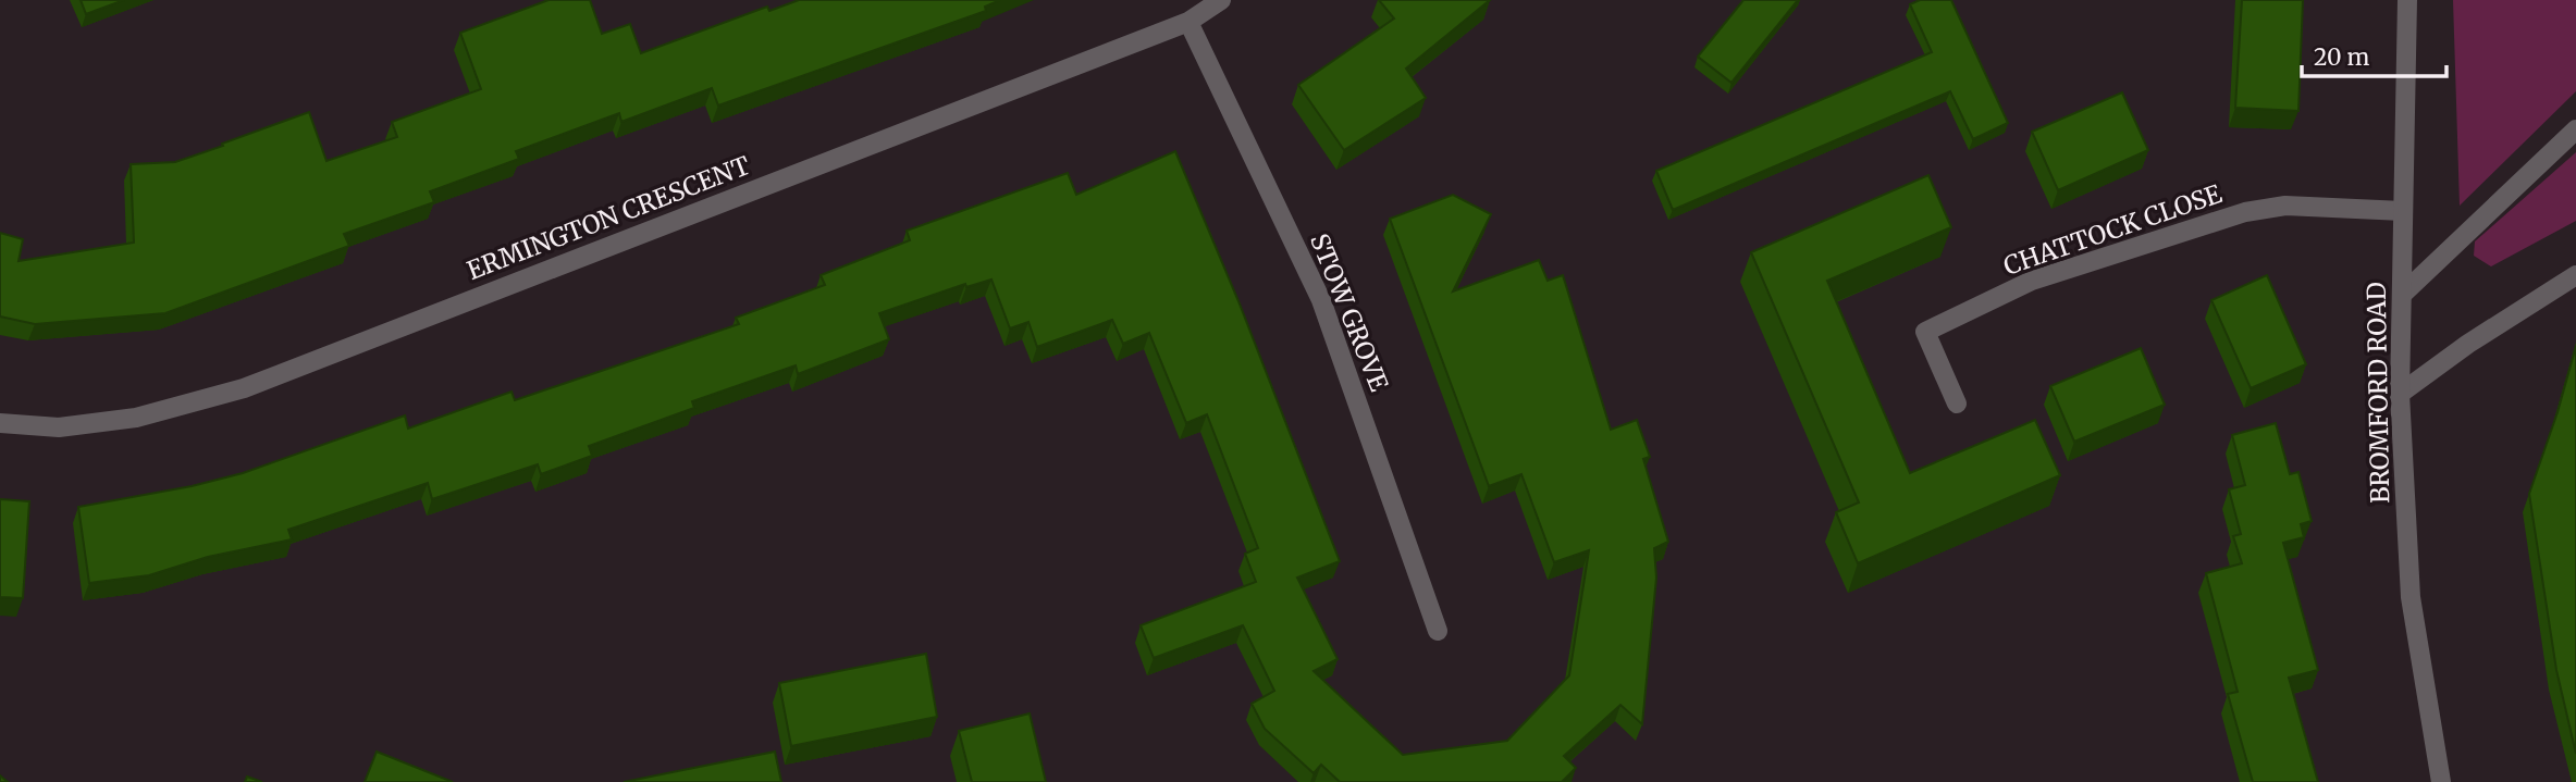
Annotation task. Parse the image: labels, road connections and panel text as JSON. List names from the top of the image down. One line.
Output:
{"streets":{"street":["ERMINGTON CRESCENT","CHATTOCK CLOSE","STOW GROVE","BROMFORD ROAD"]},"crossings":[["ERMINGTON CRESCENT","STOW GROVE"],["CHATTOCK CLOSE","BROMFORD ROAD"]],"scale_bar":"20 m"}
